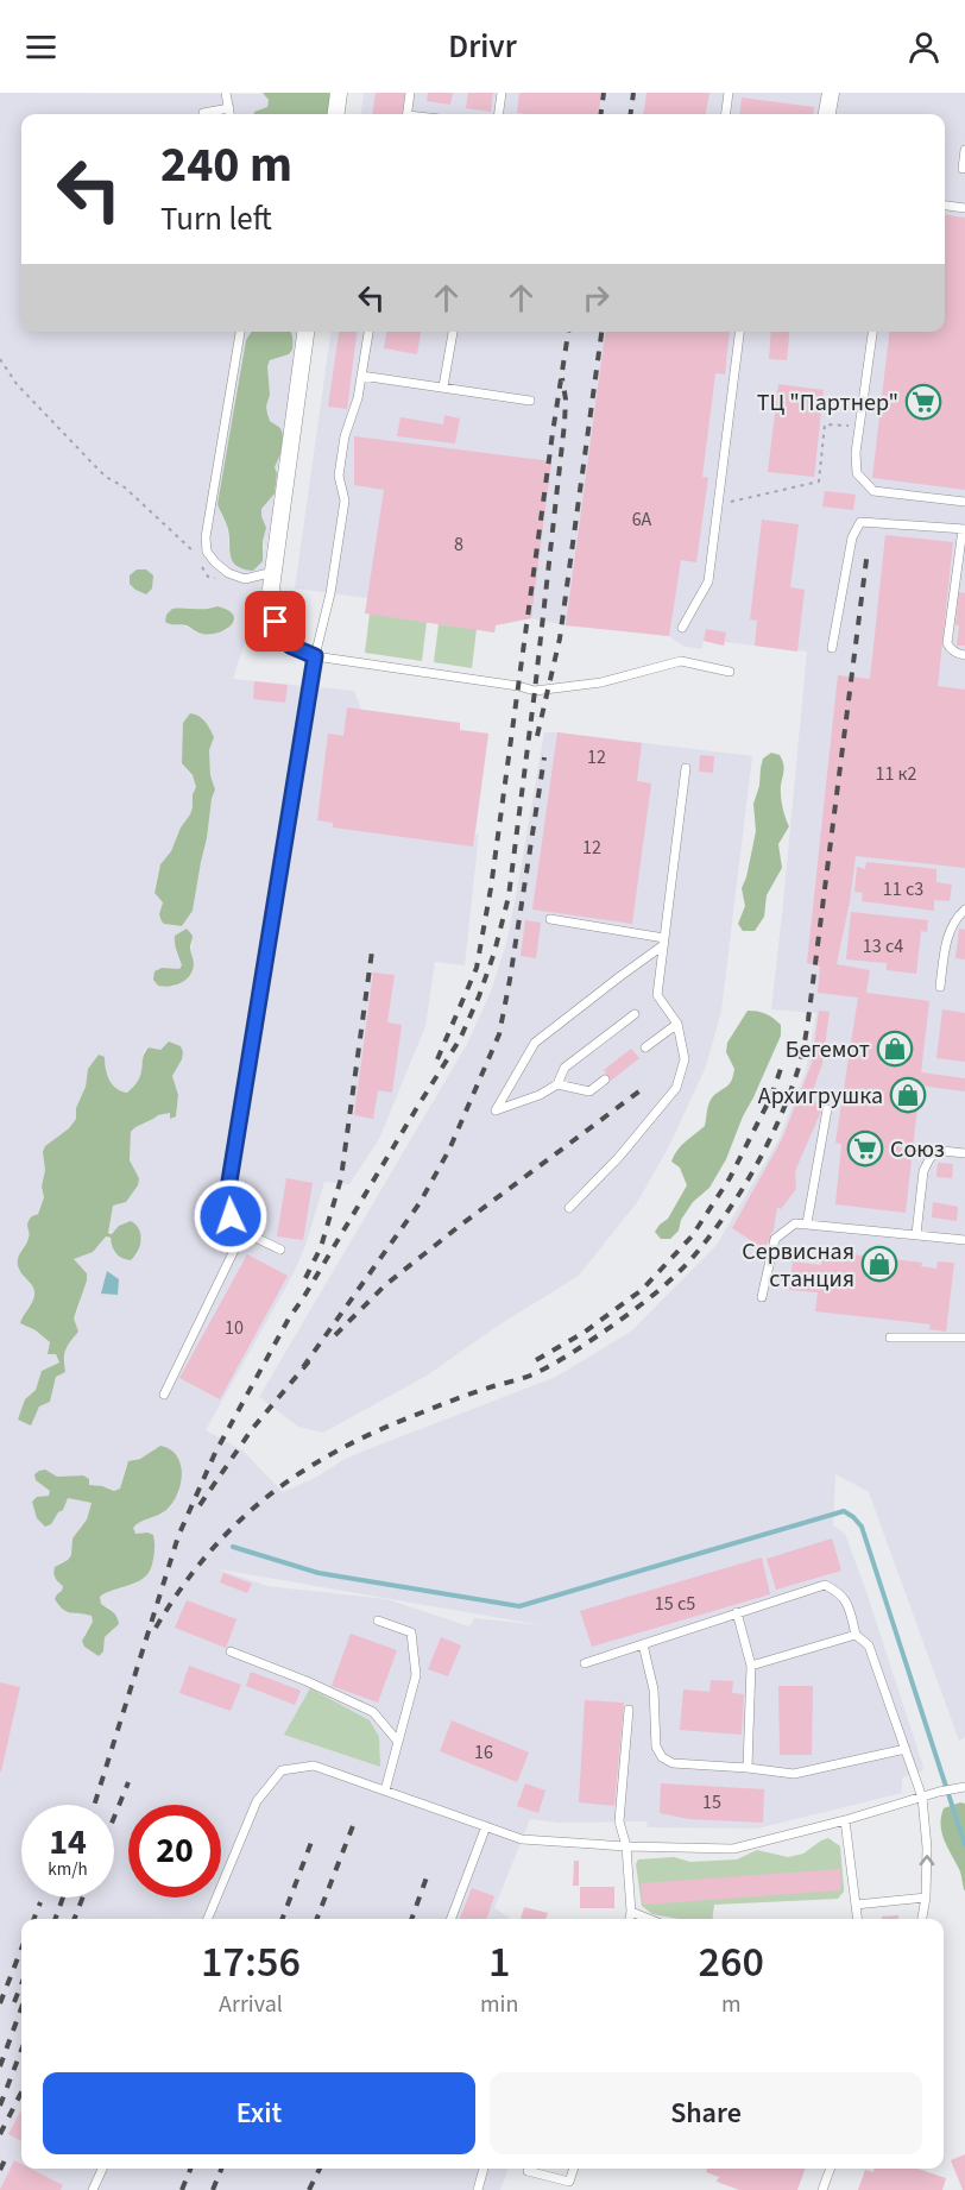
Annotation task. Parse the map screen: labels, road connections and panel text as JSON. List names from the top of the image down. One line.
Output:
{"places":{"supermarket":["ТЦ \"Партнер\"","Союз"],"shop":["Бегемот","Архигрушка","Сервисная станция"]},"house_numbers":["6А","8","12","11 к2","12","11 с3","13 с4","10","15 с5","16","15"],"page":{"header":"Drivr","turn":["240 m","Turn left"],"speed":"14 km/h","limit":"20","eta":["17:56","Arrival","1","min","260","m"],"buttons":["Exit","Share"]}}
